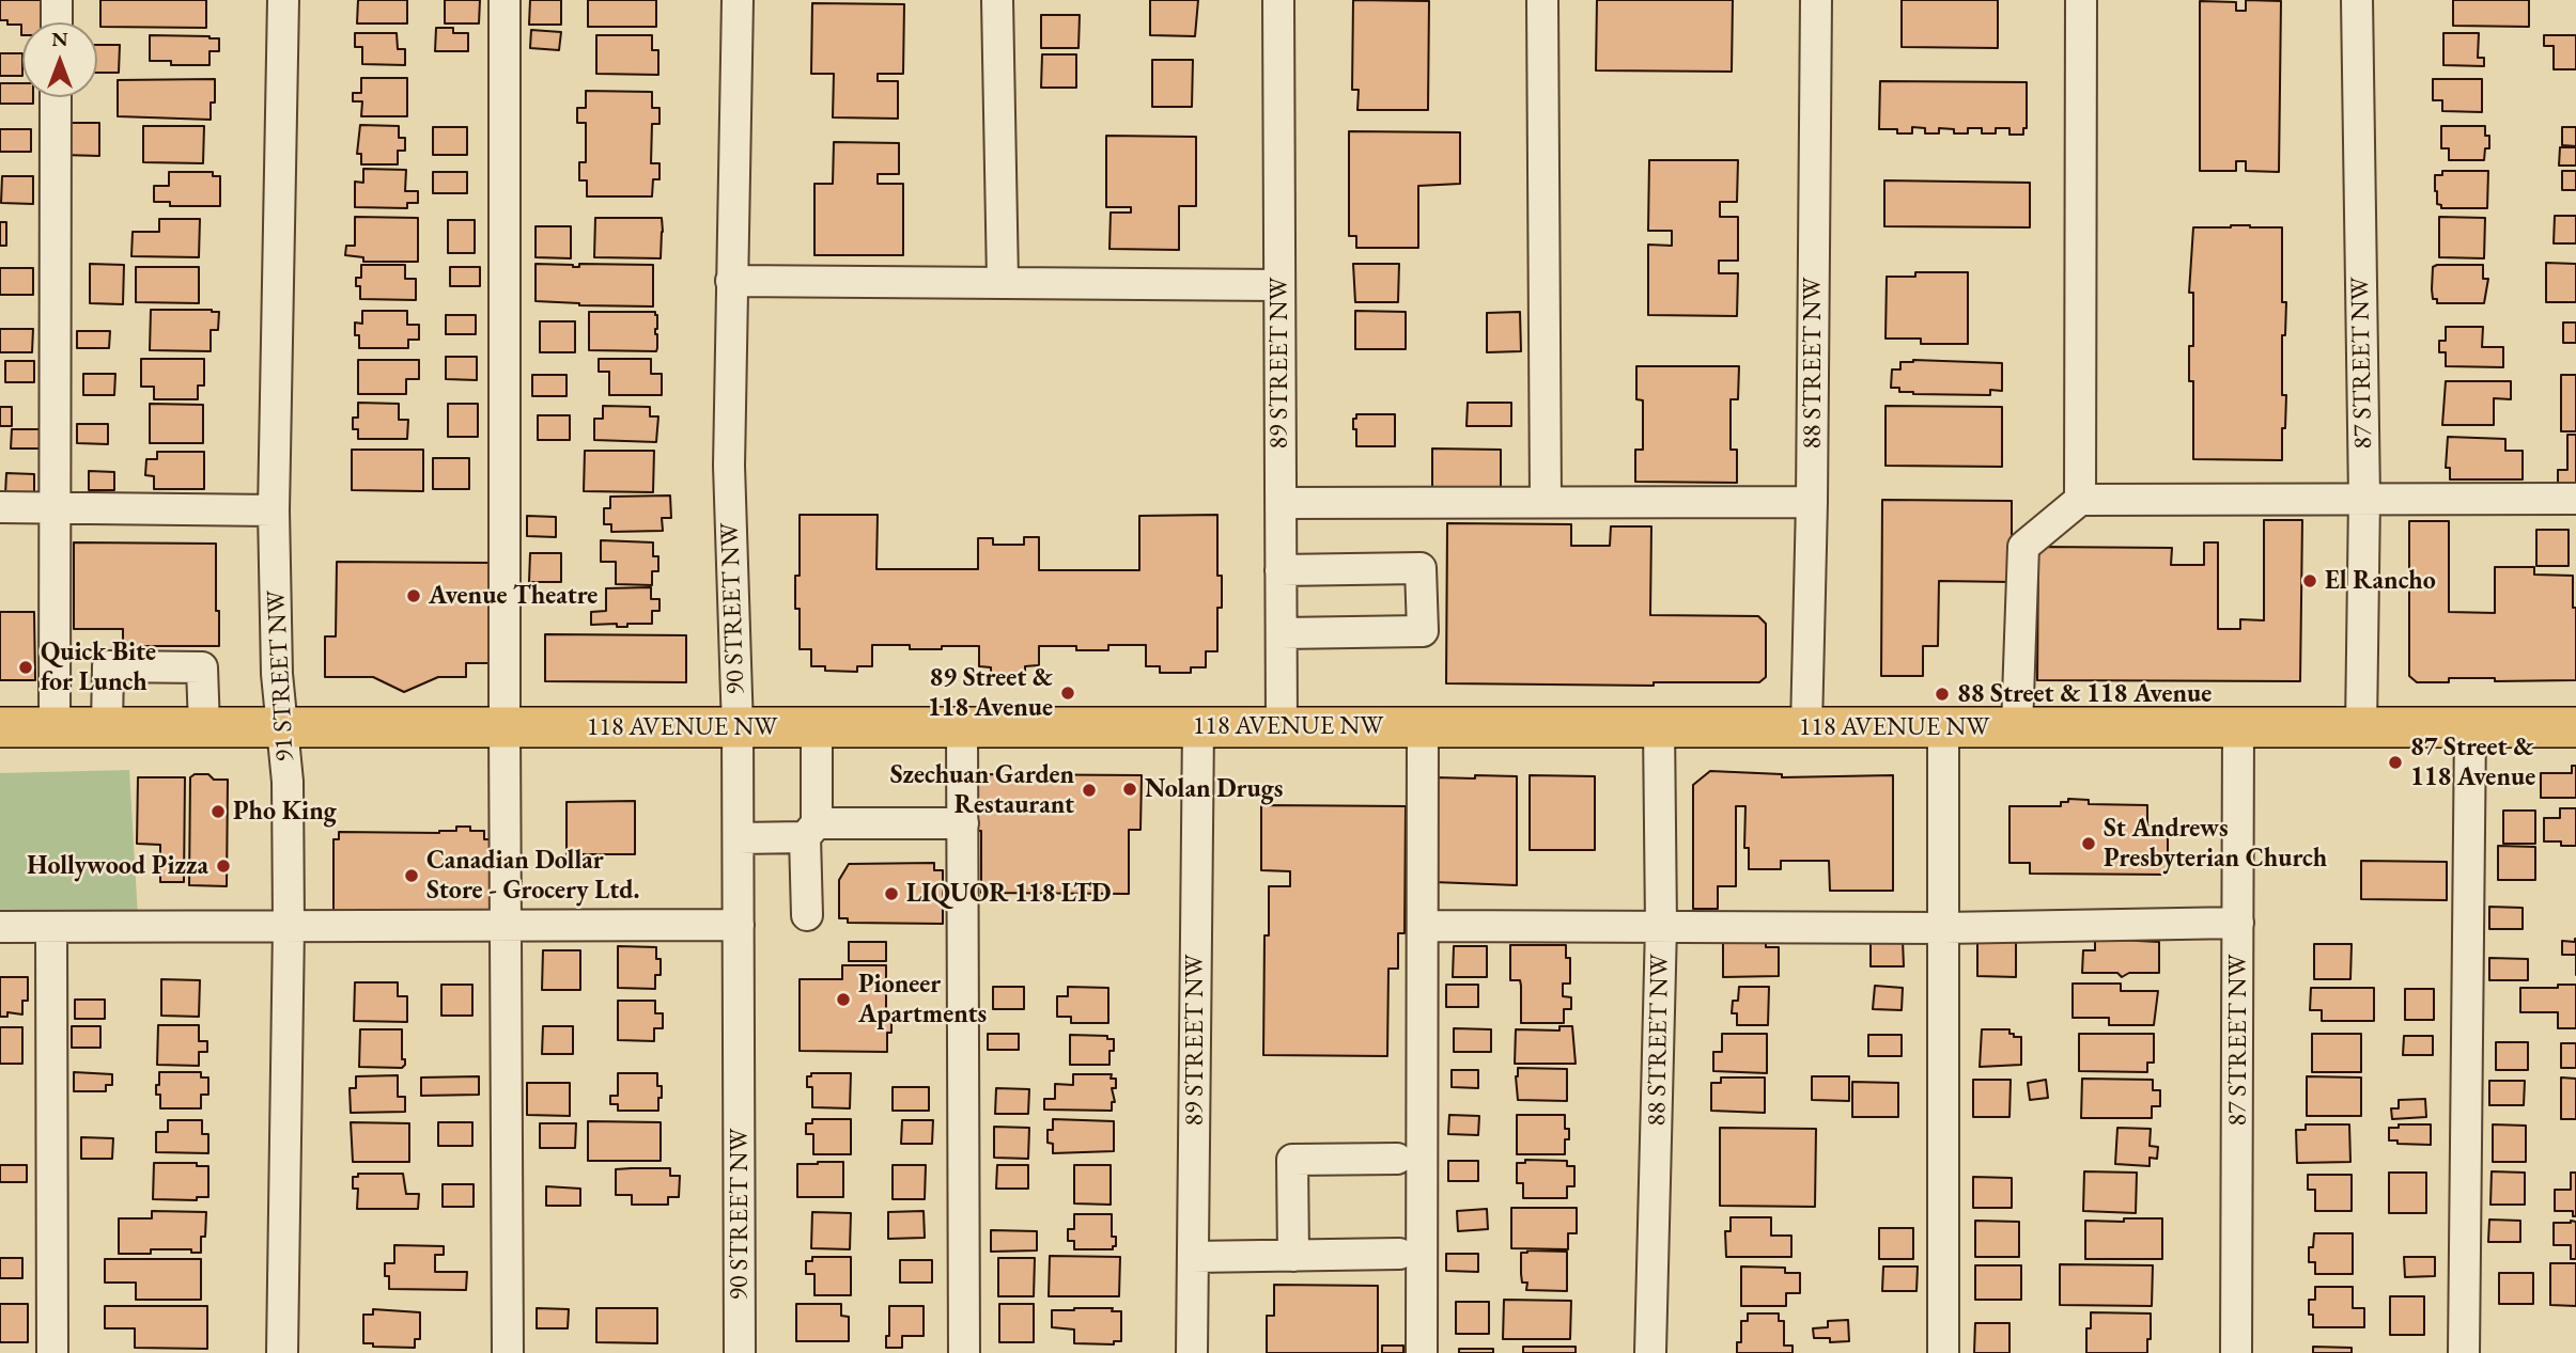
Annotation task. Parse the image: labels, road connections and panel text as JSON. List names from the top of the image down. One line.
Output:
{"streets":{"main road":["118 AVENUE NW"],"street":["89 STREET NW","88 STREET NW","87 STREET NW","90 STREET NW","91 STREET NW"]},"crossings":[["89 STREET NW","118 AVENUE NW"],["88 STREET NW","118 AVENUE NW"],["87 STREET NW","118 AVENUE NW"],["90 STREET NW","118 AVENUE NW"],["91 STREET NW","118 AVENUE NW"]],"places":["El Rancho","Avenue Theatre","Quick Bite for Lunch","89 Street & 118 Avenue","88 Street & 118 Avenue","87 Street & 118 Avenue","Nolan Drugs","Szechuan Garden Restaurant","Pho King","St Andrews Presbyterian Church","Hollywood Pizza","Canadian Dollar Store - Grocery Ltd.","LIQUOR 118 LTD","Pioneer Apartments"],"north":"top"}
